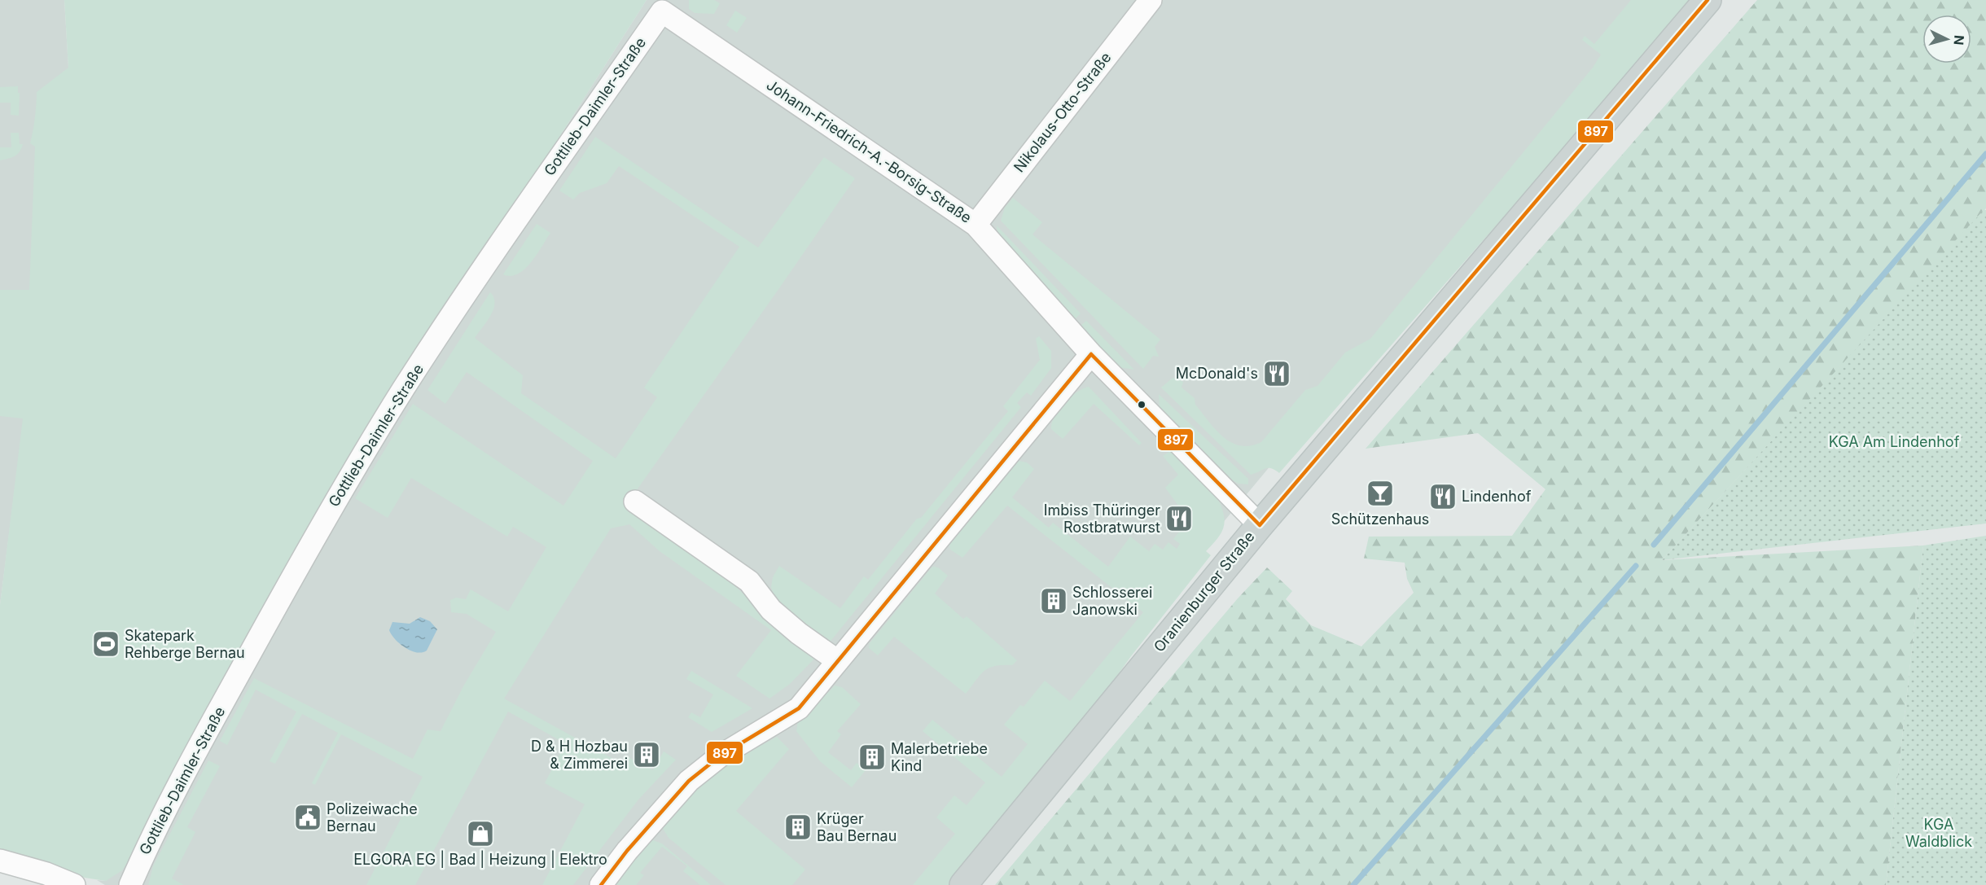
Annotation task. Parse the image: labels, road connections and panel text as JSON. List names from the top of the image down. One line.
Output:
{"streets":{"main road":["Oranienburger Straße"],"street":["Gottlieb-Daimler-Straße","Nikolaus-Otto-Straße","Johann-Friedrich-A.-Borsig-Straße"]},"crossings":[["Gottlieb-Daimler-Straße","Johann-Friedrich-A.-Borsig-Straße"],["Nikolaus-Otto-Straße","Johann-Friedrich-A.-Borsig-Straße"],["Johann-Friedrich-A.-Borsig-Straße","Oranienburger Straße"]],"parks":["KGA Am Lindenhof","KGA Waldblick"],"places":{"restaurant":["McDonald's","Lindenhof","Imbiss Thüringer Rostbratwurst"],"bar":["Schützenhaus"],"building":["Schlosserei Janowski","D & H Hozbau & Zimmerei","Malerbetriebe Kind","Krüger Bau Bernau"],"sports":["Skatepark Rehberge Bernau"],"public building":["Polizeiwache Bernau"],"shop":["ELGORA EG | Bad | Heizung | Elektro"]},"lines":["transit line 897"],"north":"right"}
